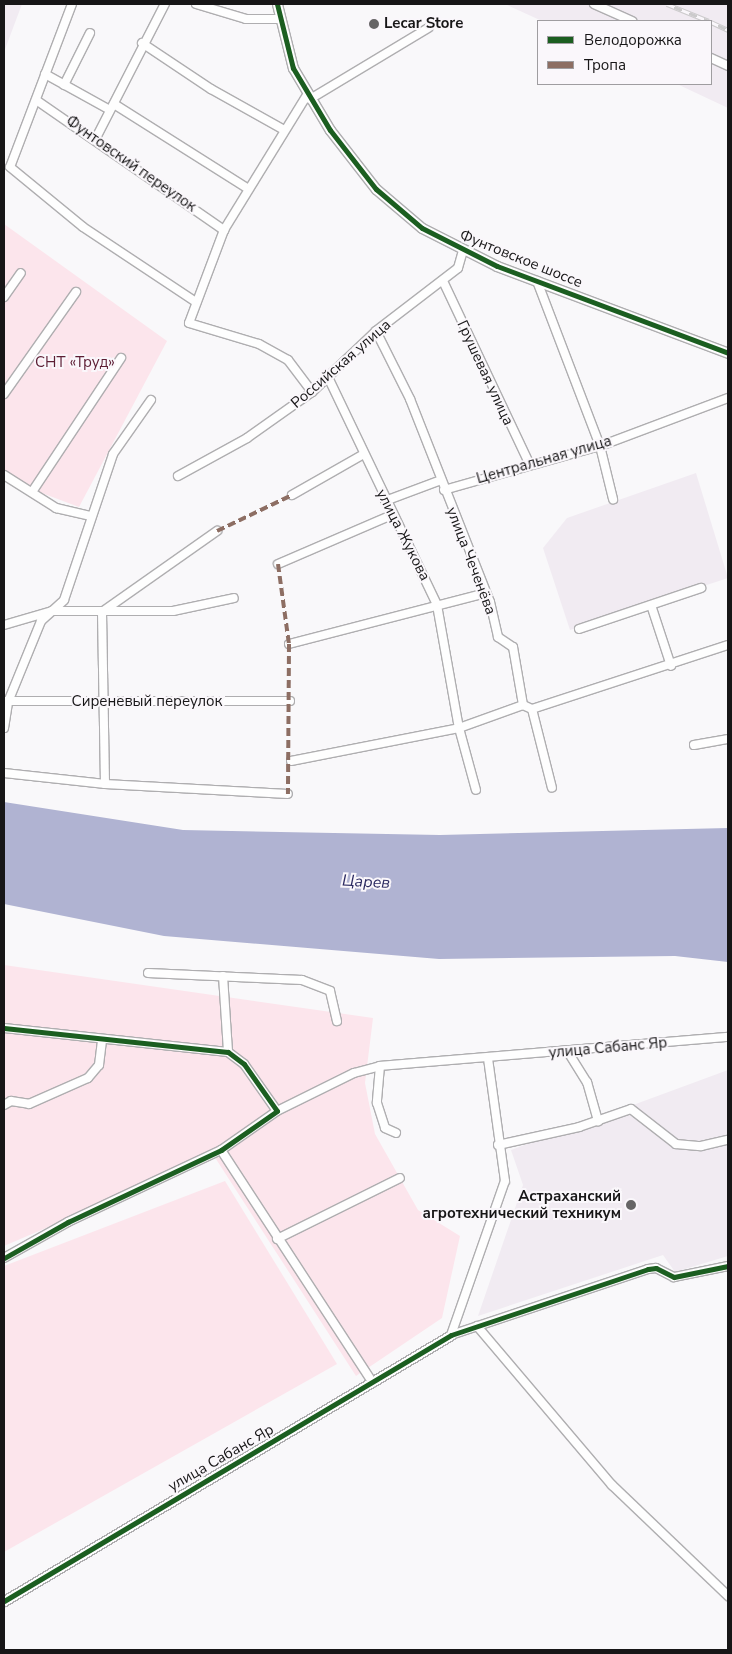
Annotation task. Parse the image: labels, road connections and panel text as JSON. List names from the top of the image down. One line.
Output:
{"streets":{"street":["Фунтовский переулок","Фунтовское шоссе","Российская улица","Грушевая улица","Центральная улица","улица Жукова","улица Чеченёва","Сиреневый переулок","улица Сабанс Яр"]},"crossings":[["Фунтовское шоссе","Российская улица"],["Российская улица","Грушевая улица"],["Российская улица","улица Жукова"],["Российская улица","улица Чеченёва"],["Грушевая улица","Центральная улица"],["Центральная улица","улица Чеченёва"]],"water":["Царев"],"parks":["СНТ «Труд»"],"places":["Lecar Store","Астраханский агротехнический техникум"],"legend":["Велодорожка","Тропа"]}
